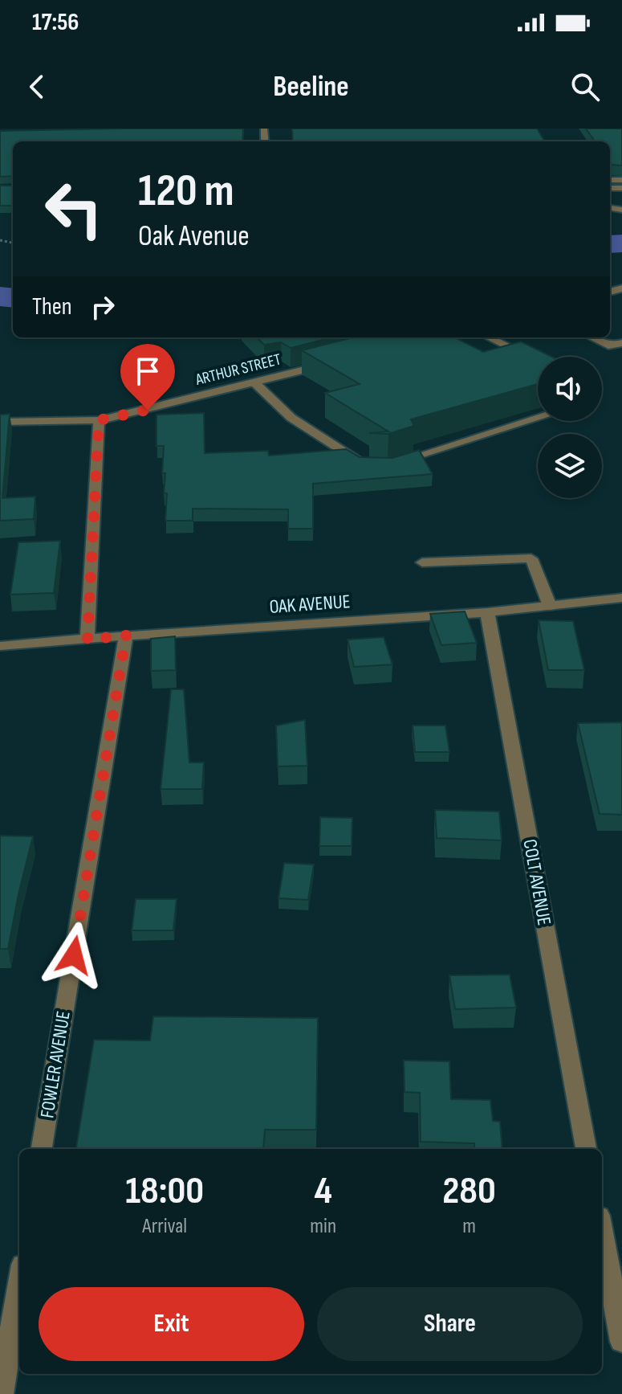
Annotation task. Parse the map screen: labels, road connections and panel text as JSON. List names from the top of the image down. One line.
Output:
{"streets":{"street":["ARTHUR STREET","OAK AVENUE","COLT AVENUE","FOWLER AVENUE"]},"crossings":[["OAK AVENUE","COLT AVENUE"],["OAK AVENUE","FOWLER AVENUE"]],"page":{"status":"17:56","header":"Beeline","turn":["120 m","Oak Avenue"],"then":"Then","eta":["18:00","Arrival","4","min","280","m"],"buttons":["Exit","Share"]}}
